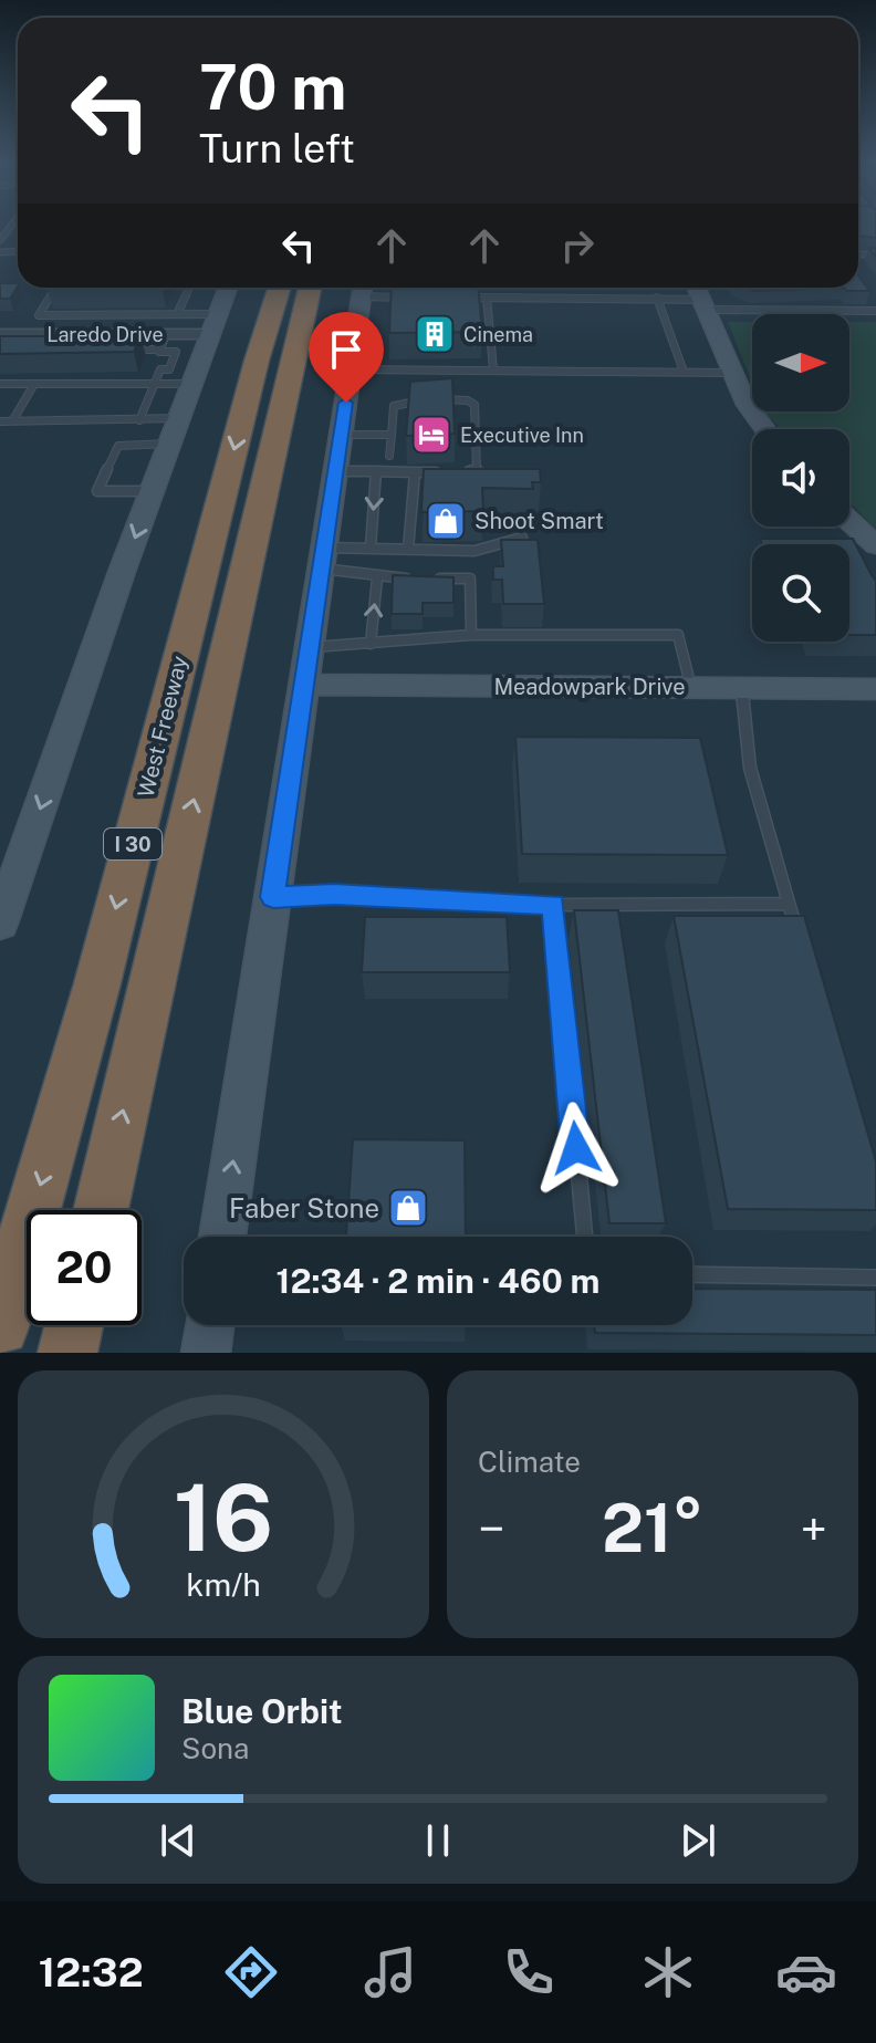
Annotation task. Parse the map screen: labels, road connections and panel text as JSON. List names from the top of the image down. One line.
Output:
{"streets":{"highway":["West Freeway","I 30"],"main road":["Meadowpark Drive"],"street":["Laredo Drive"]},"places":{"building":["Cinema"],"hotel":["Executive Inn"],"shop":["Shoot Smart","Faber Stone"]},"north":"right","page":{"turn":["70 m","Turn left"],"limit":"20","trip":"12:34 · 2 min · 460 m","tile":"Climate","heat":["−","21°","+"],"song":["Blue Orbit","Sona"],"tabs":"12:32","gauge":["16","km/h"]}}
